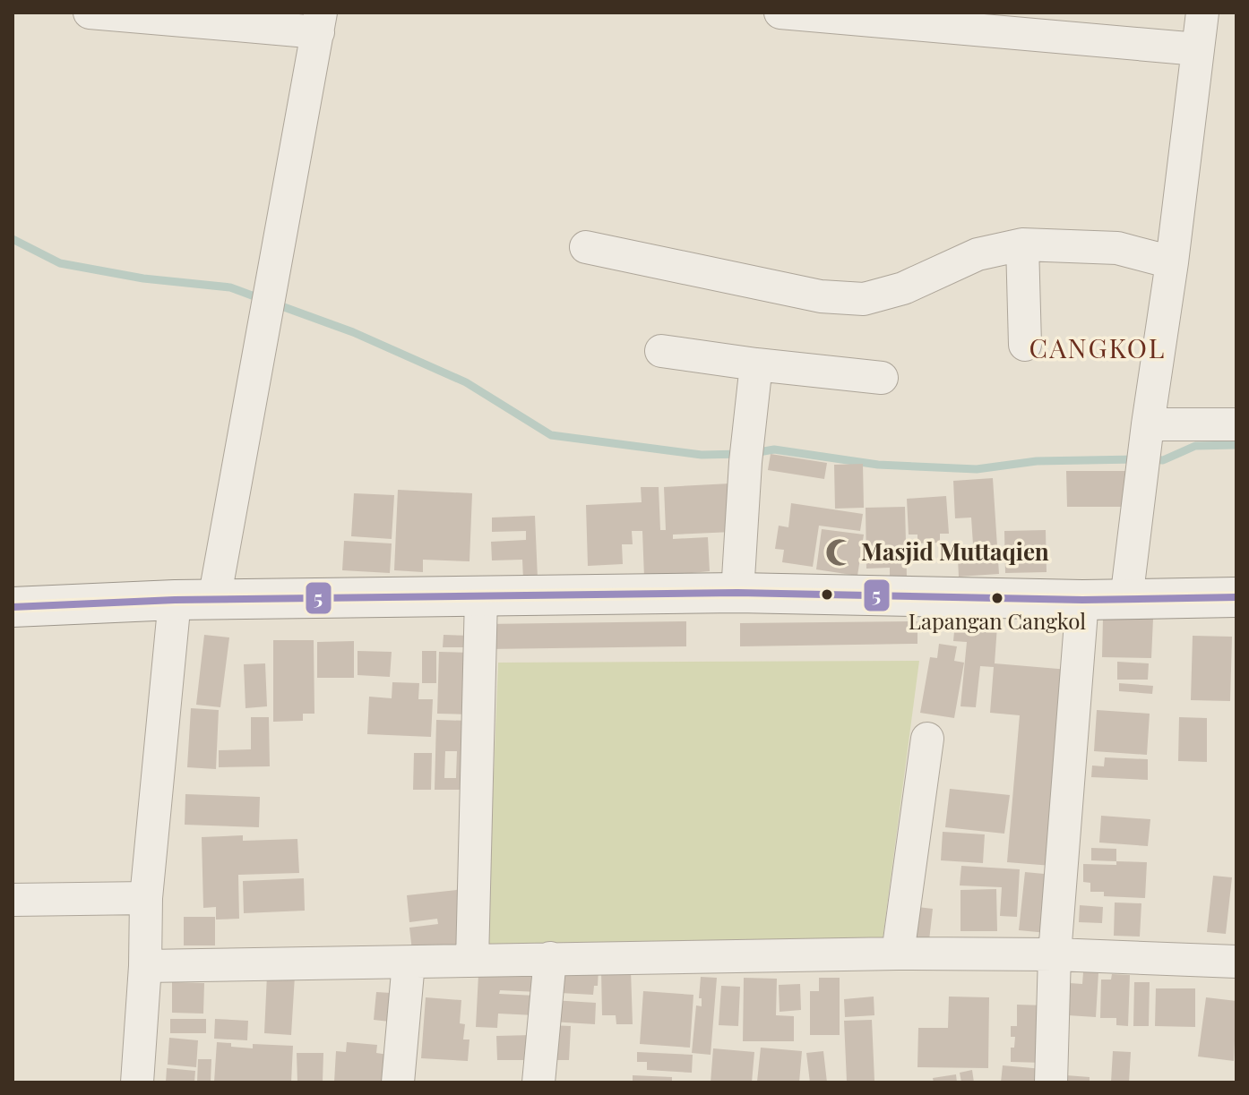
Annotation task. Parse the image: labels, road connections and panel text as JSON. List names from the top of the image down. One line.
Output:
{"districts":["CANGKOL"],"places":{"mosque":["Masjid Muttaqien"],"other":["Lapangan Cangkol"]},"lines":["transit line 5"]}
